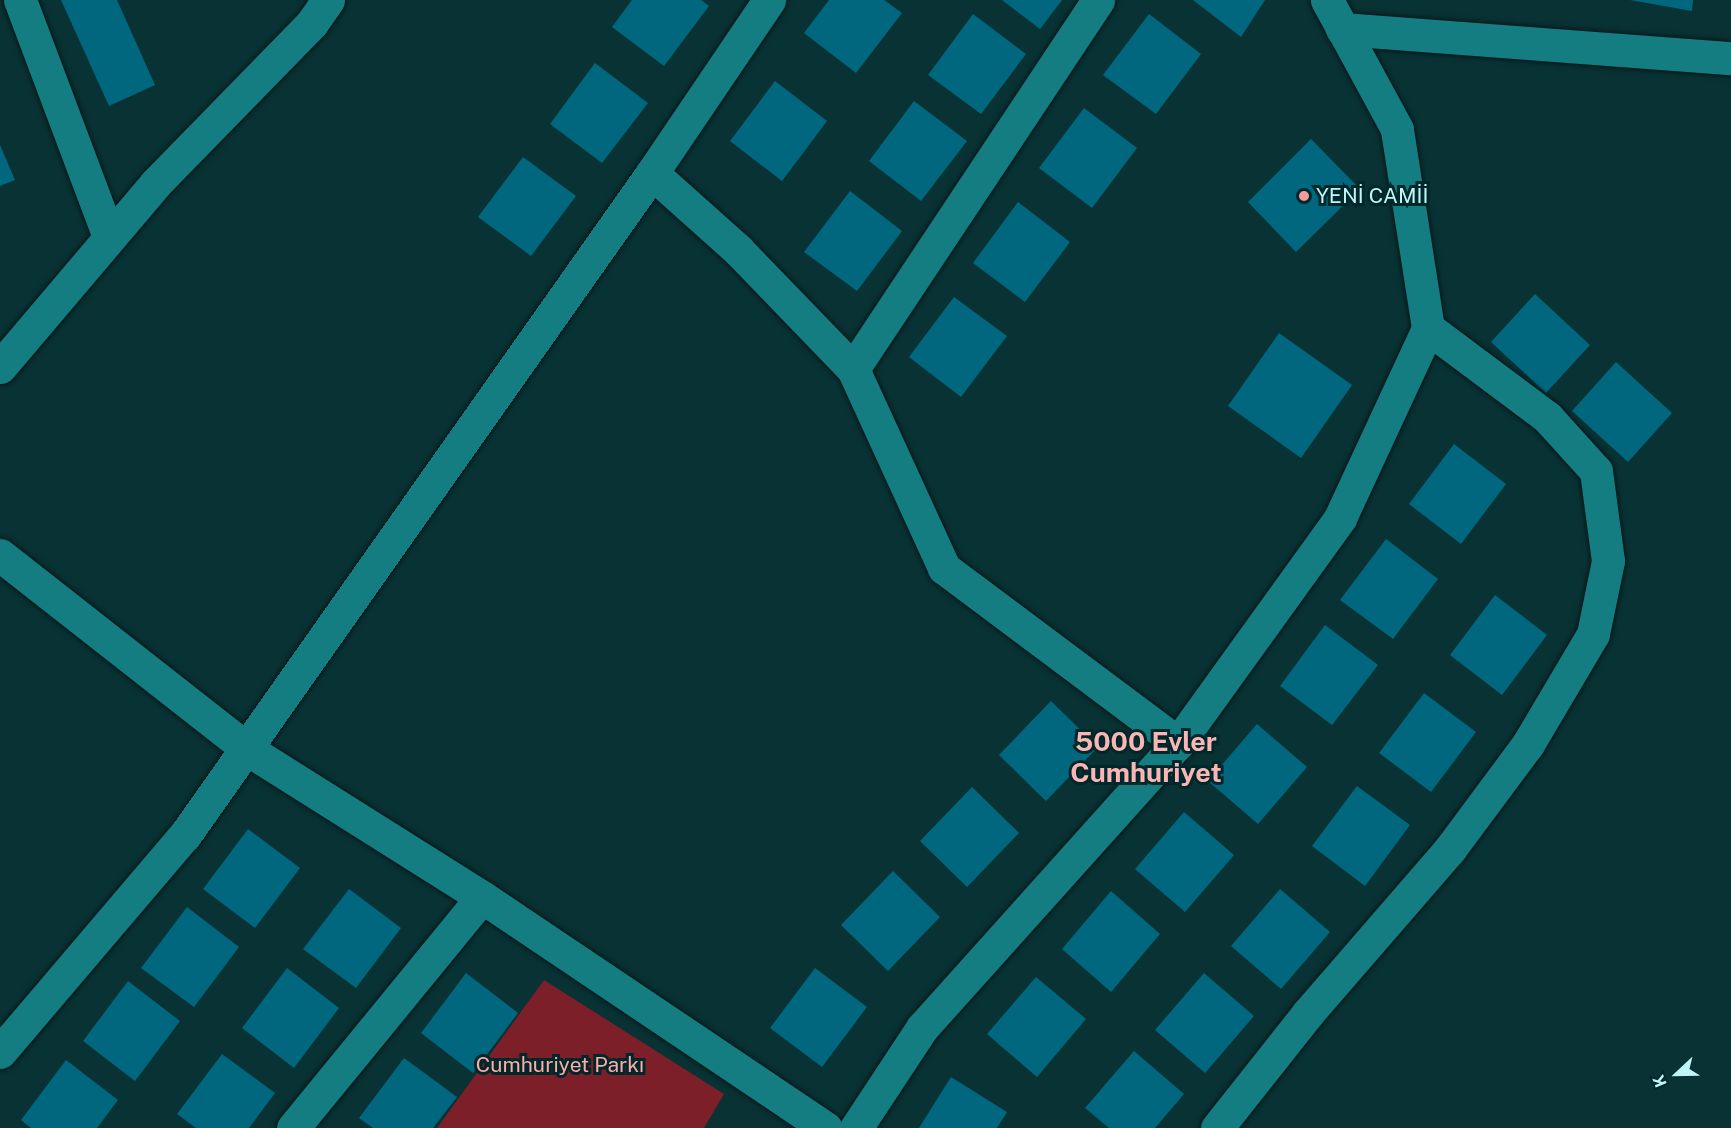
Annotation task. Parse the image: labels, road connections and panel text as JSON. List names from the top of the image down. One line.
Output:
{"districts":["5000 Evler Cumhuriyet"],"parks":["Cumhuriyet Parkı"],"places":["YENİ CAMİİ"],"north":"left"}
